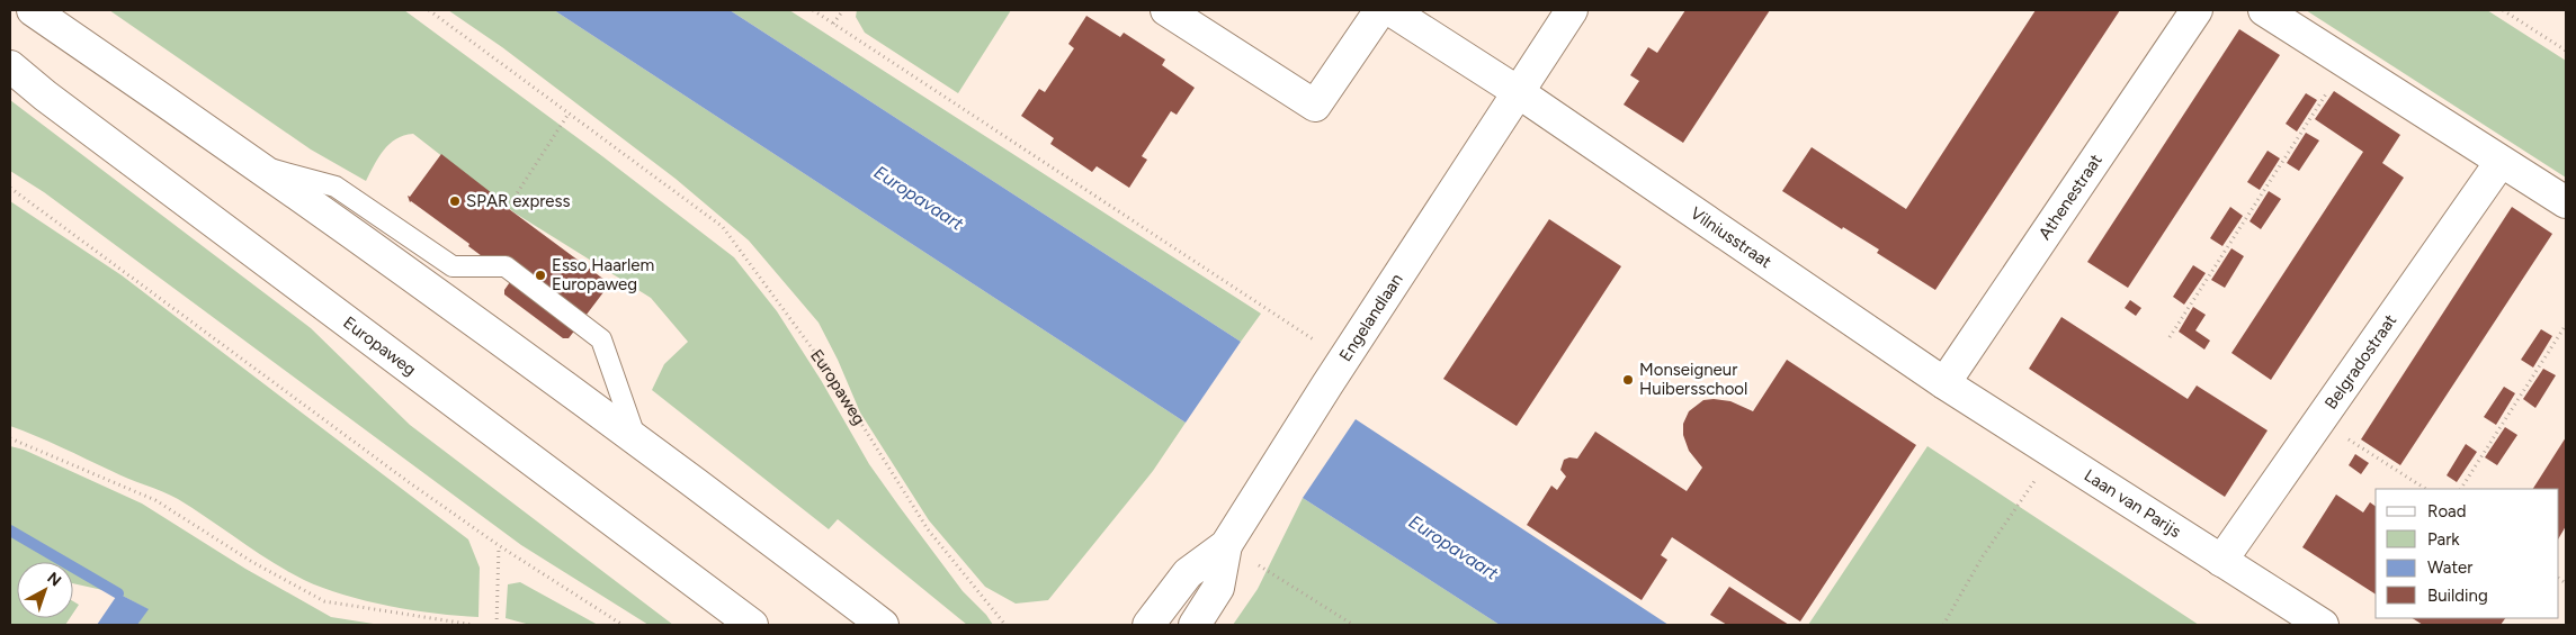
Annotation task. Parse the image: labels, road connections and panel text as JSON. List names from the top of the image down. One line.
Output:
{"streets":{"street":["Athenestraat","Vilniusstraat","Engelandlaan","Europaweg","Belgradostraat","Laan van Parijs"]},"crossings":[["Athenestraat","Vilniusstraat"],["Athenestraat","Laan van Parijs"],["Vilniusstraat","Engelandlaan"],["Vilniusstraat","Laan van Parijs"],["Belgradostraat","Laan van Parijs"]],"water":["Europavaart"],"places":["SPAR express","Esso Haarlem Europaweg","Monseigneur Huibersschool"],"legend":["Road","Park","Water","Building"],"north":"top right"}
